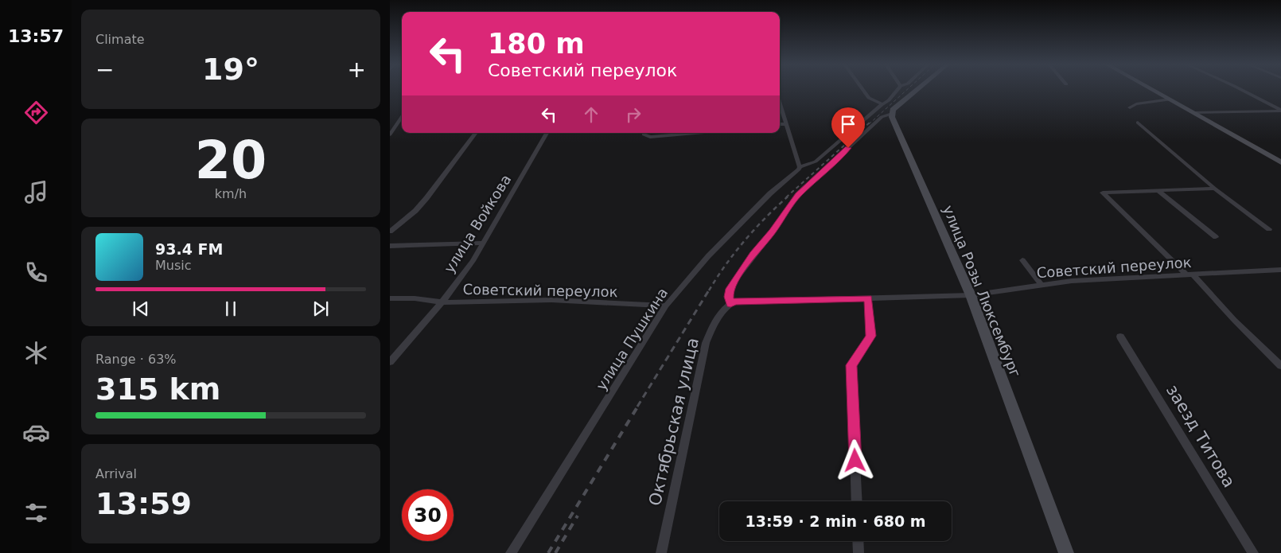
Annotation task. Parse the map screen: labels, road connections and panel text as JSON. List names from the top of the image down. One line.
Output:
{"streets":{"main road":["улица Розы Люксембург"],"street":["улица Войкова","Советский переулок","улица Пушкина","Октябрьская улица","заезд Титова"]},"crossings":[["улица Войкова","Советский переулок"],["Советский переулок","улица Розы Люксембург"],["Советский переулок","улица Пушкина"],["Советский переулок","Октябрьская улица"]],"page":{"tabs":"13:57","tile":["Climate",["20","km/h"],["Range · 63%","315 km"],["Arrival","13:59"]],"turn":["180 m","Советский переулок"],"heat":["−","19°","+"],"song":["93.4 FM","Music"],"limit":"30","trip":"13:59 · 2 min · 680 m"}}
